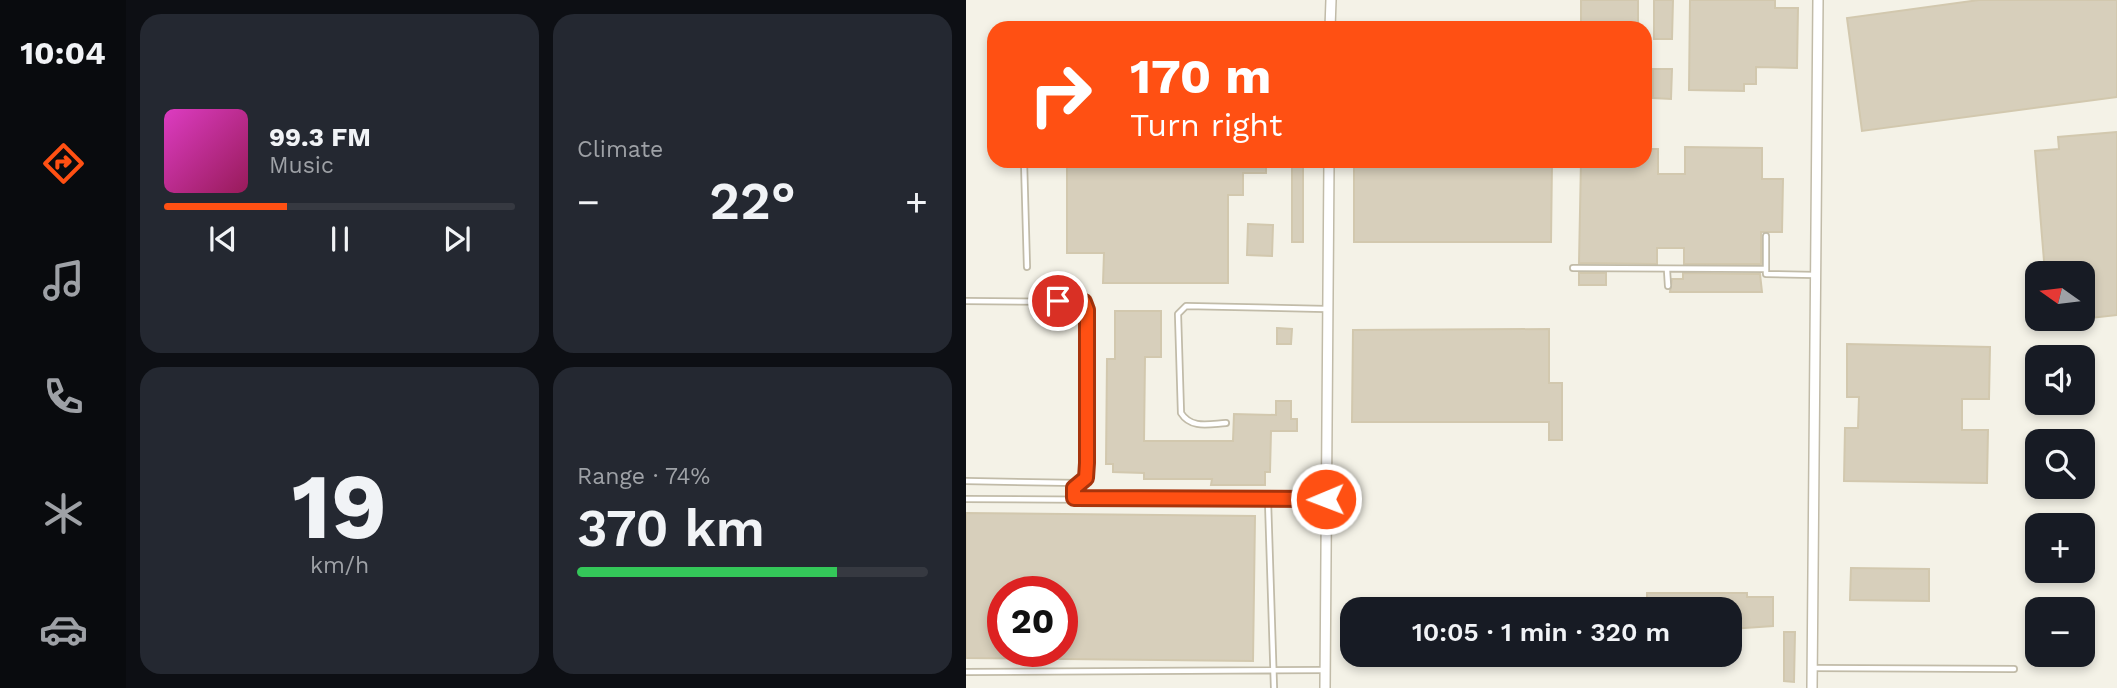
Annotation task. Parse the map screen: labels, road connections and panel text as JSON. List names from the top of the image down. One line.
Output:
{"north":"left","page":{"tabs":"10:04","tile":["Climate",["19","km/h"],["Range · 74%","370 km"]],"turn":["170 m","Turn right"],"song":["99.3 FM","Music"],"heat":["−","22°","+"],"map_buttons":["+","−"],"limit":"20","trip":"10:05 · 1 min · 320 m"}}
